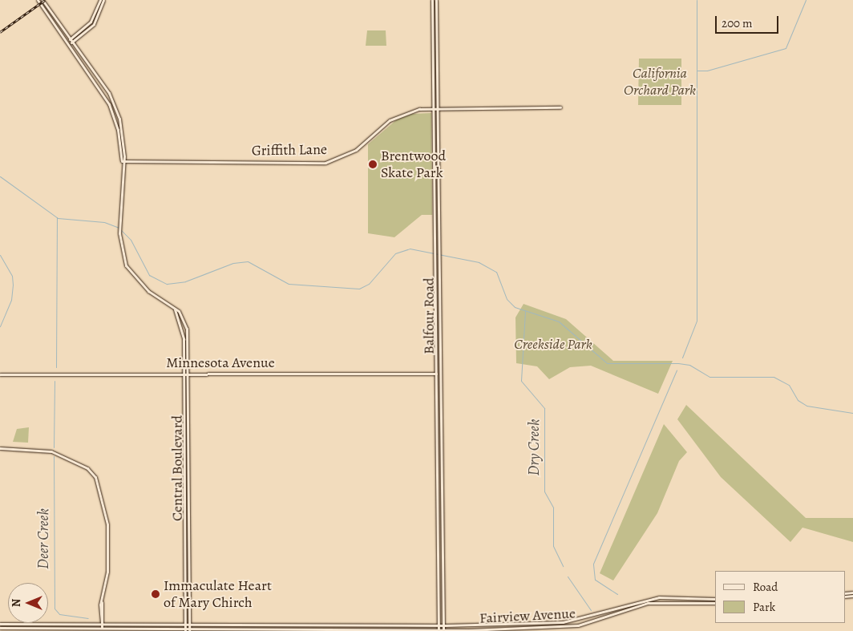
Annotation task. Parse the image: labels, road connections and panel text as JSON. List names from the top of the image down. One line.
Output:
{"streets":{"street":["Griffith Lane","Balfour Road","Minnesota Avenue","Central Boulevard","Fairview Avenue"]},"crossings":[["Griffith Lane","Balfour Road"],["Griffith Lane","Central Boulevard"],["Balfour Road","Minnesota Avenue"],["Balfour Road","Fairview Avenue"],["Minnesota Avenue","Central Boulevard"],["Central Boulevard","Fairview Avenue"]],"water":["Dry Creek","Deer Creek"],"parks":["California Orchard Park","Creekside Park"],"places":["Brentwood Skate Park","Immaculate Heart of Mary Chirch"],"legend":["Road","Park"],"scale_bar":"200 m","north":"left"}
